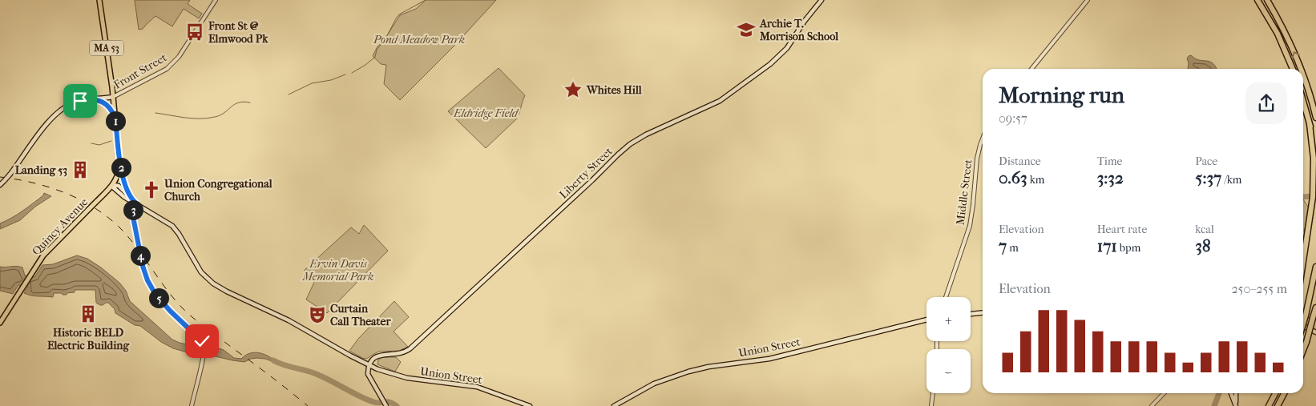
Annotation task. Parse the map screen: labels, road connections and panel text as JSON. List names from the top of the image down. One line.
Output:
{"streets":{"main road":["MA 53","Liberty Street","Quincy Avenue","Union Street"],"street":["Front Street","Middle Street"]},"crossings":[["MA 53","Front Street"],["MA 53","Quincy Avenue"],["Liberty Street","Union Street"]],"parks":["Pond Meadow Park","Eldridge Field","Ervin Davis Memorial Park"],"places":{"school or university":["Archie T. Morrison School"],"bus stop":["Front St @ Elmwood Pk"],"place":["Whites Hill"],"building":["Landing 53","Historic BELD Electric Building"],"church":["Union Congregational Church"],"theatre":["Curtain Call Theater"]},"page":{"heading":["Morning run","09:57"],"pins":["1","2","3","4","5"],"stats":[["Distance","0.63 km"],["Time","3:32"],["Pace","5:37 /km"],["Elevation","7 m"],["Heart rate","171 bpm"],["kcal","38"]],"chart":["Elevation","250–255 m"],"map_buttons":["+","−"]}}
